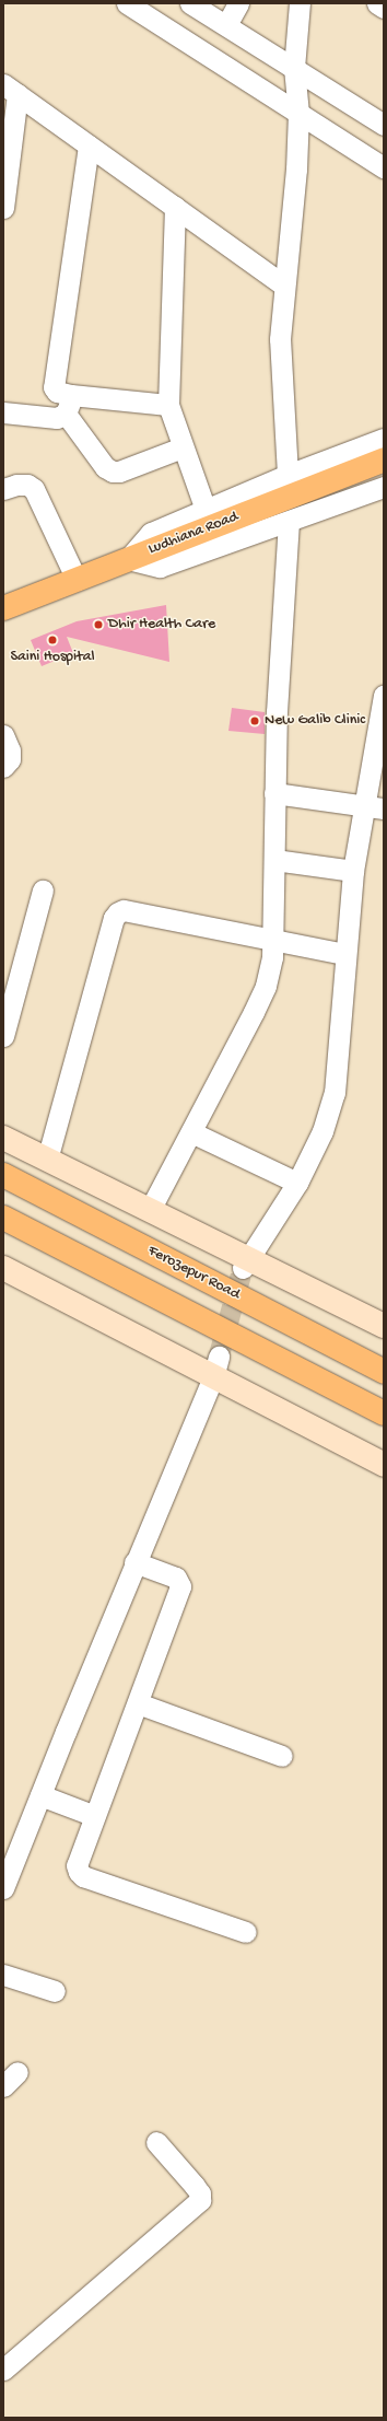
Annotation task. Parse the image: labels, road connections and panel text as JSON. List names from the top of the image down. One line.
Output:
{"streets":{"main road":["Ludhiana Road","Ferozepur Road"]},"places":["Dhir Health Care","Saini Hospital","New Galib Clinic"]}
